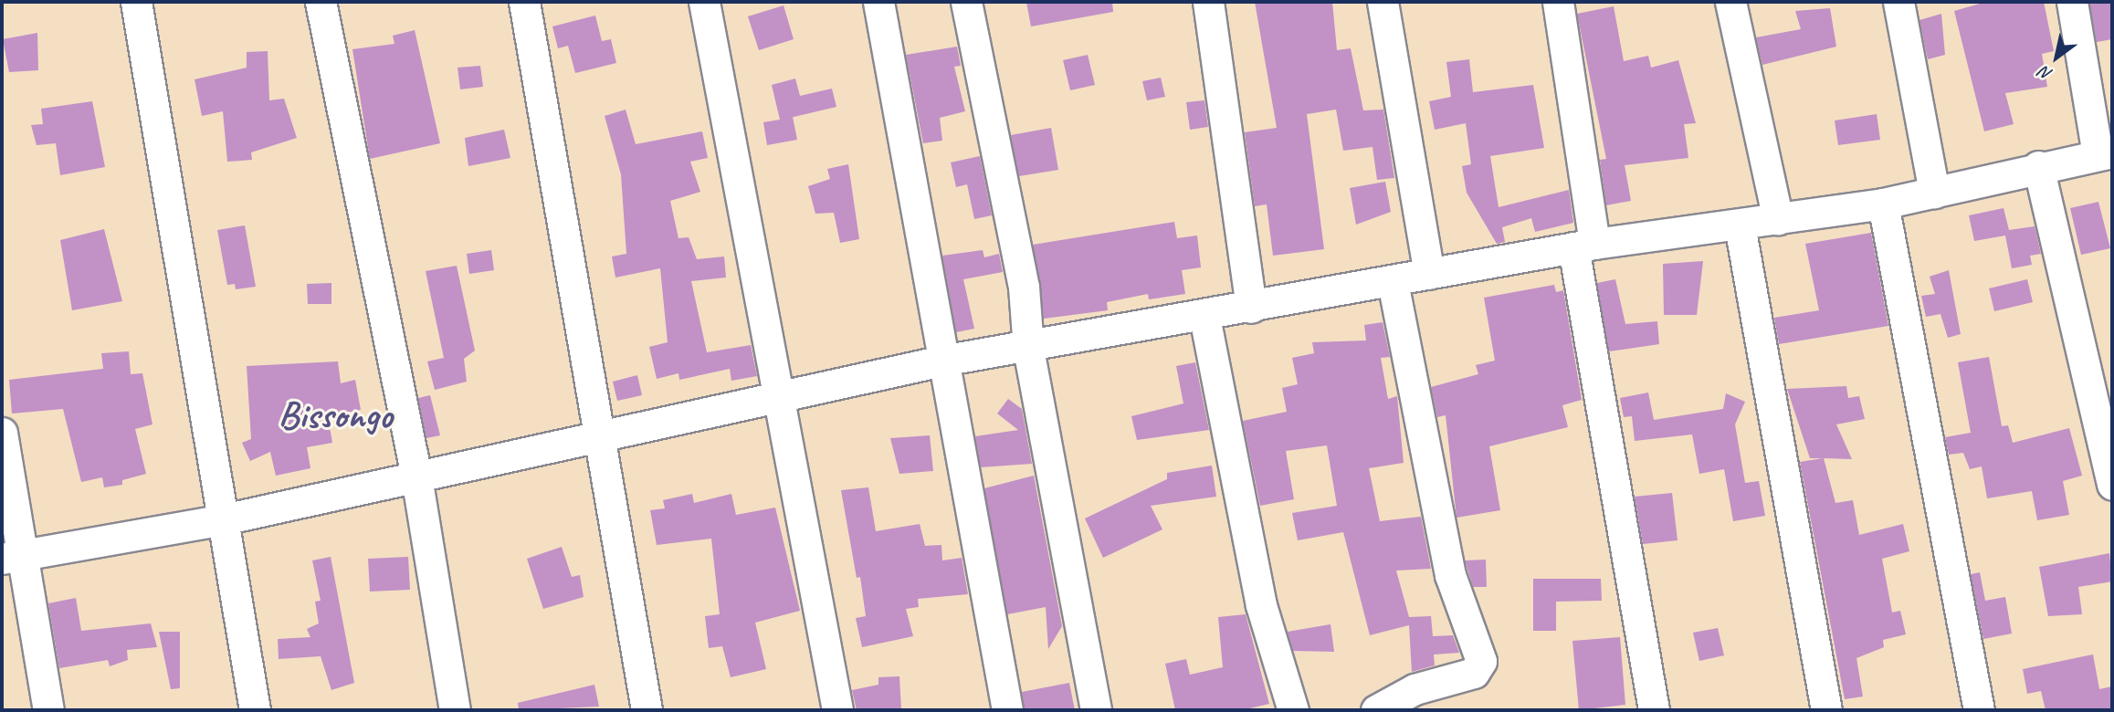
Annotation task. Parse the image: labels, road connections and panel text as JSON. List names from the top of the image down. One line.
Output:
{"districts":["Bissongo"],"north":"bottom left"}
